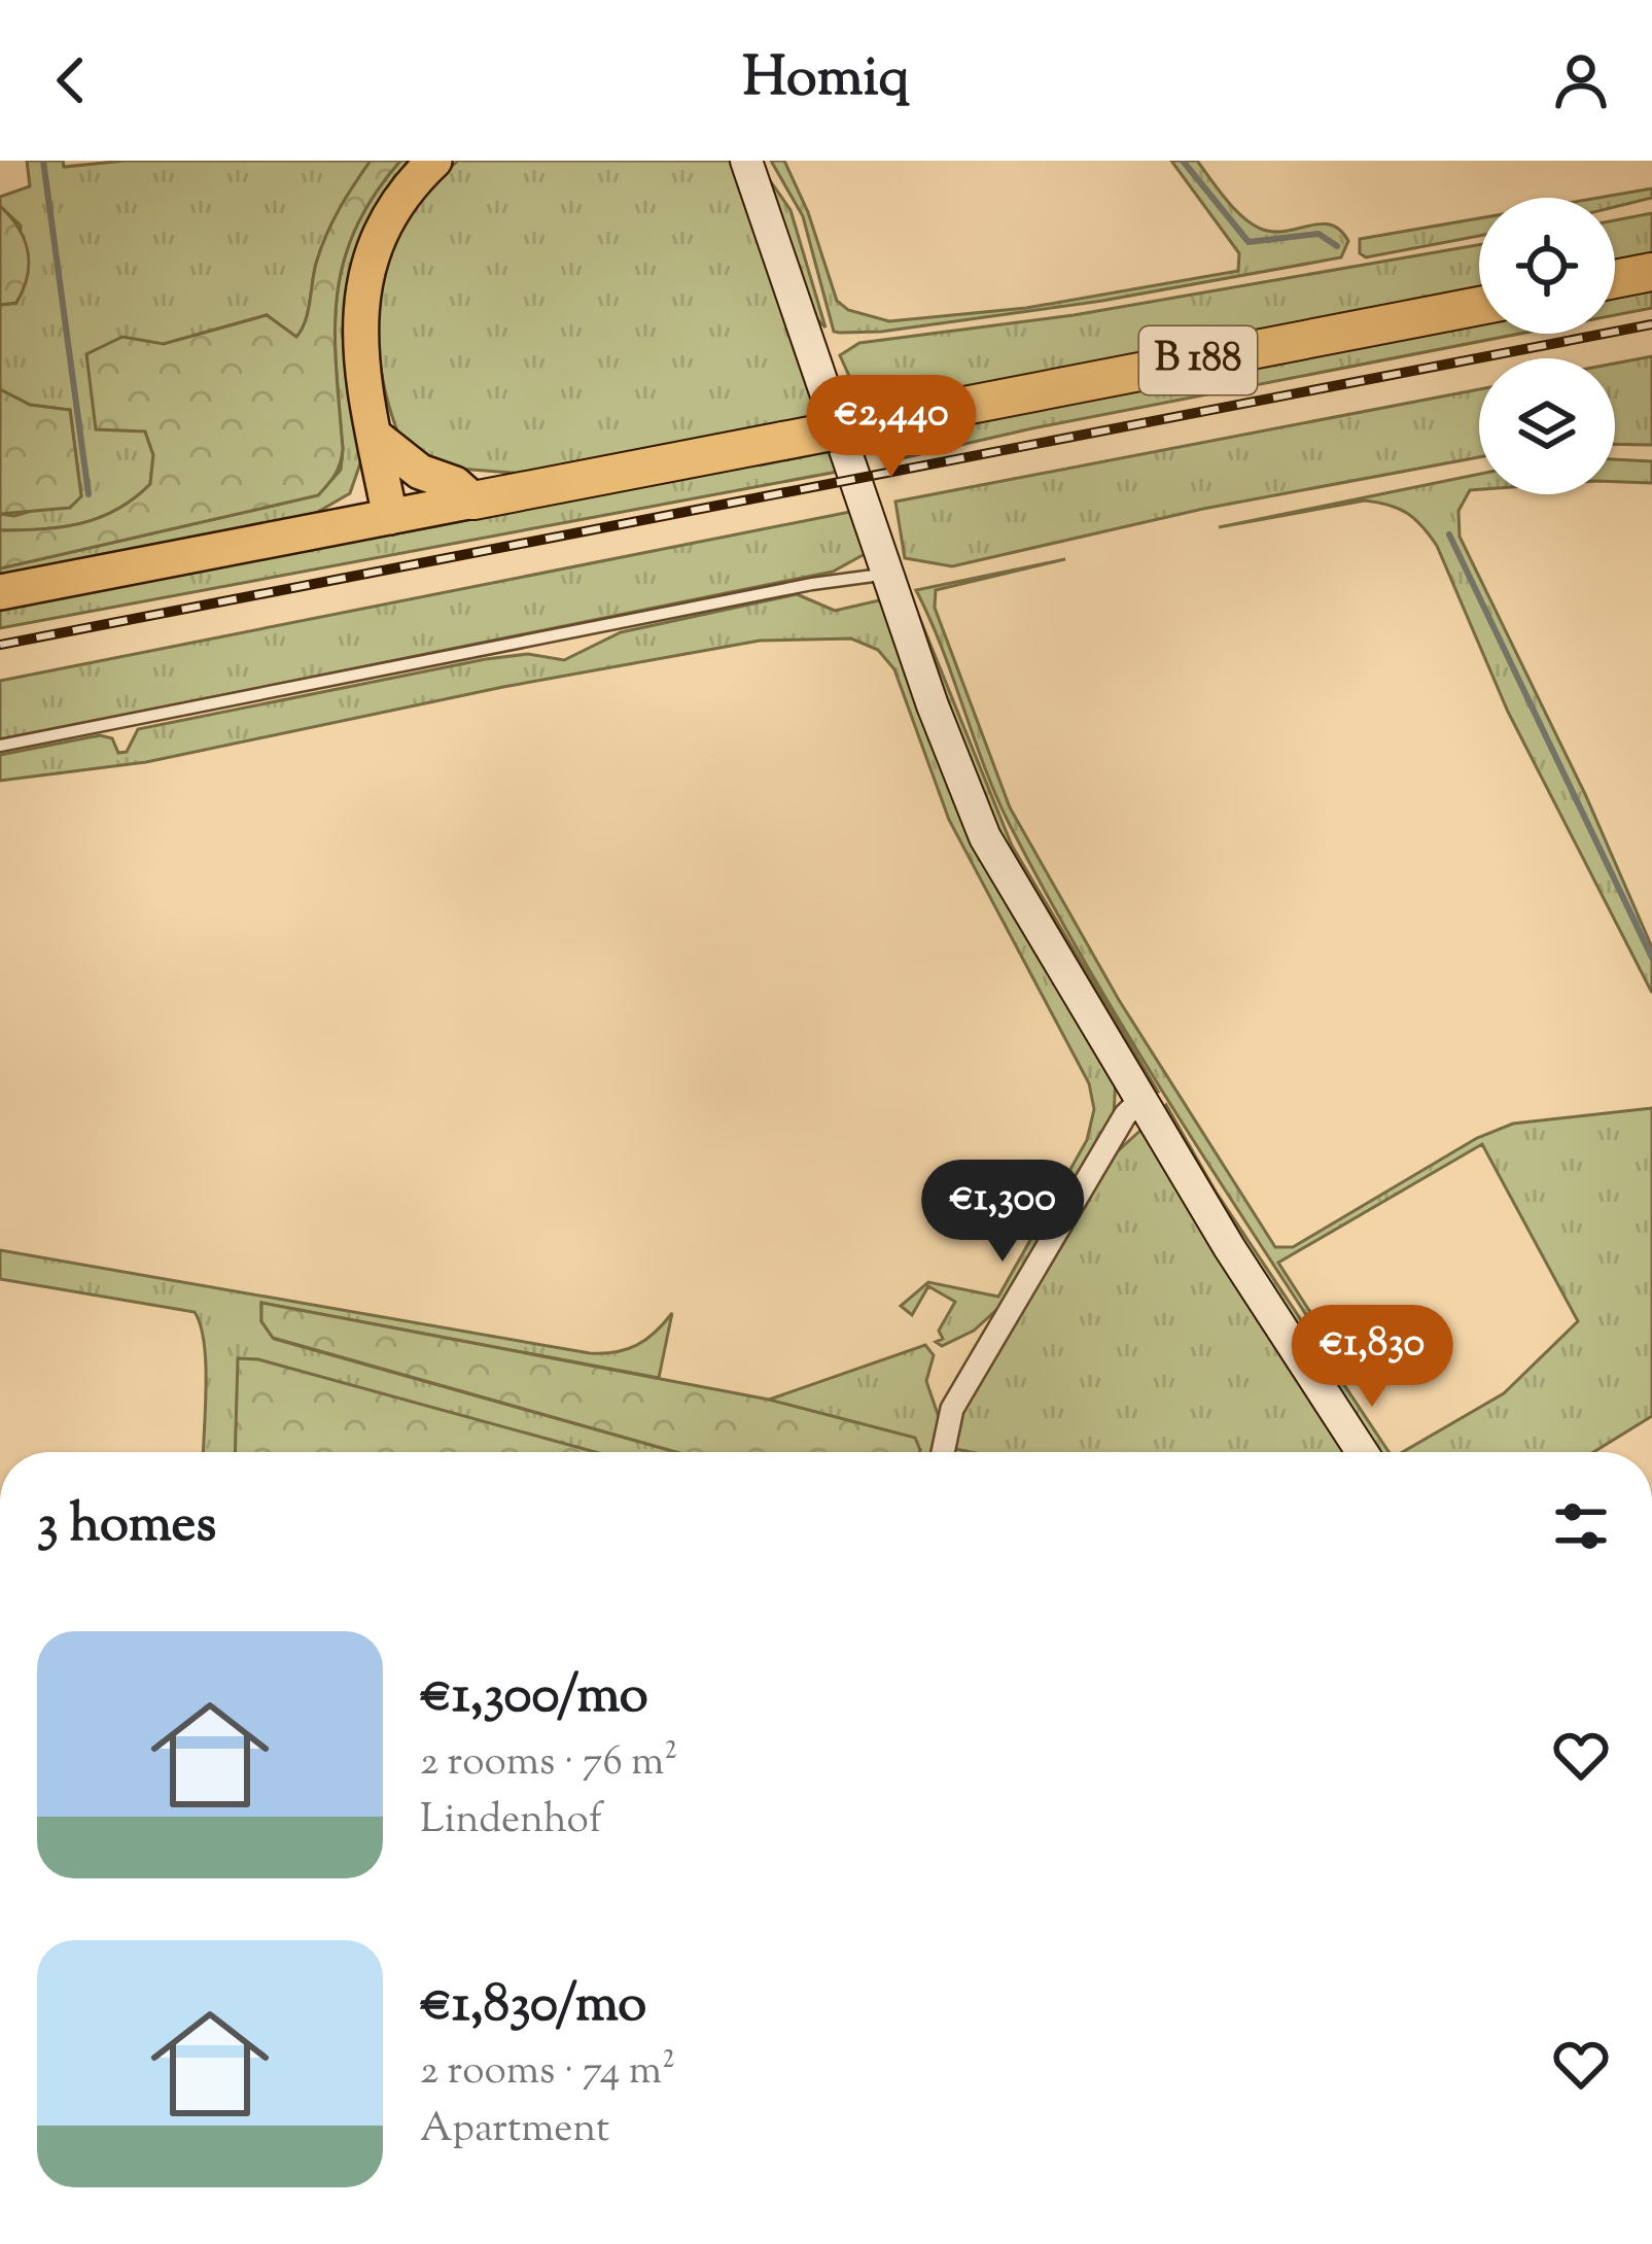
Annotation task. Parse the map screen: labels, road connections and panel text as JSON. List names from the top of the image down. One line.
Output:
{"streets":{"highway":["B 188"]},"page":{"header":"Homiq","price":["€2,440","€1,300","€1,830"],"heading":"3 homes","list":[{"name":"€1,300/mo","note":"2 rooms · 76 m² · Lindenhof"},{"name":"€1,830/mo","note":"2 rooms · 74 m² · Apartment"}]}}
